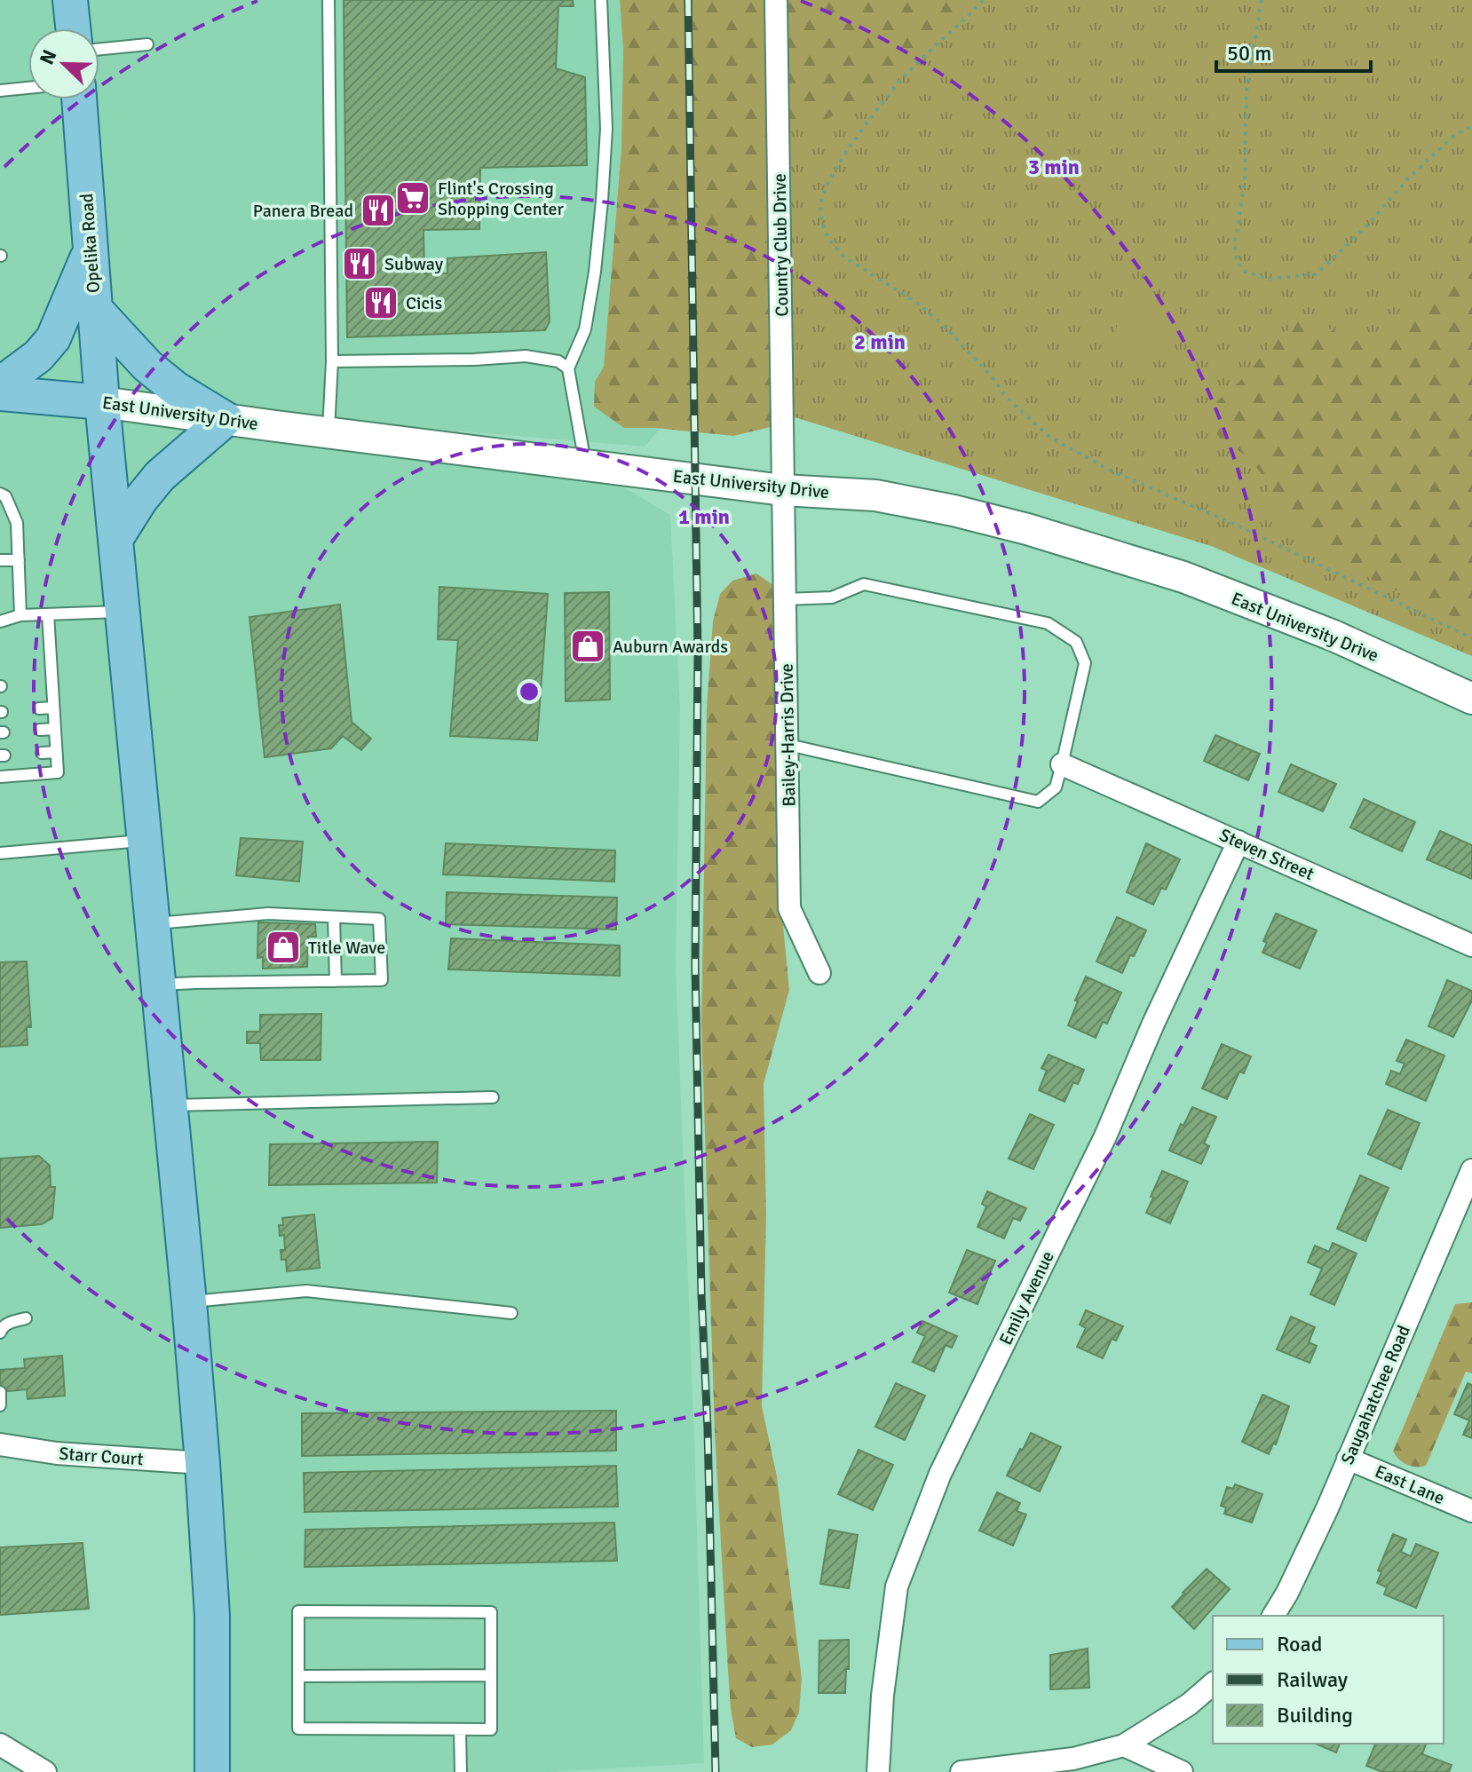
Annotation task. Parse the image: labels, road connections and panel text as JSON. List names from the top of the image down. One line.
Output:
{"streets":{"main road":["Opelika Road","East University Drive"],"street":["Country Club Drive","Bailey-Harris Drive","Steven Street","Emily Avenue","Saugahatchee Road","Starr Court","East Lane"]},"crossings":[["Opelika Road","East University Drive"],["Opelika Road","Starr Court"],["Country Club Drive","East University Drive"],["Country Club Drive","Bailey-Harris Drive"],["East University Drive","Bailey-Harris Drive"],["Steven Street","Emily Avenue"],["Saugahatchee Road","East Lane"]],"places":{"supermarket":["Flint's Crossing Shopping Center"],"restaurant":["Panera Bread","Subway","Cicis"],"shop":["Auburn Awards","Title Wave"]},"legend":["Road","Railway","Building"],"scale_bar":"50 m","north":"top left","rings":["3 min","2 min","1 min"]}
